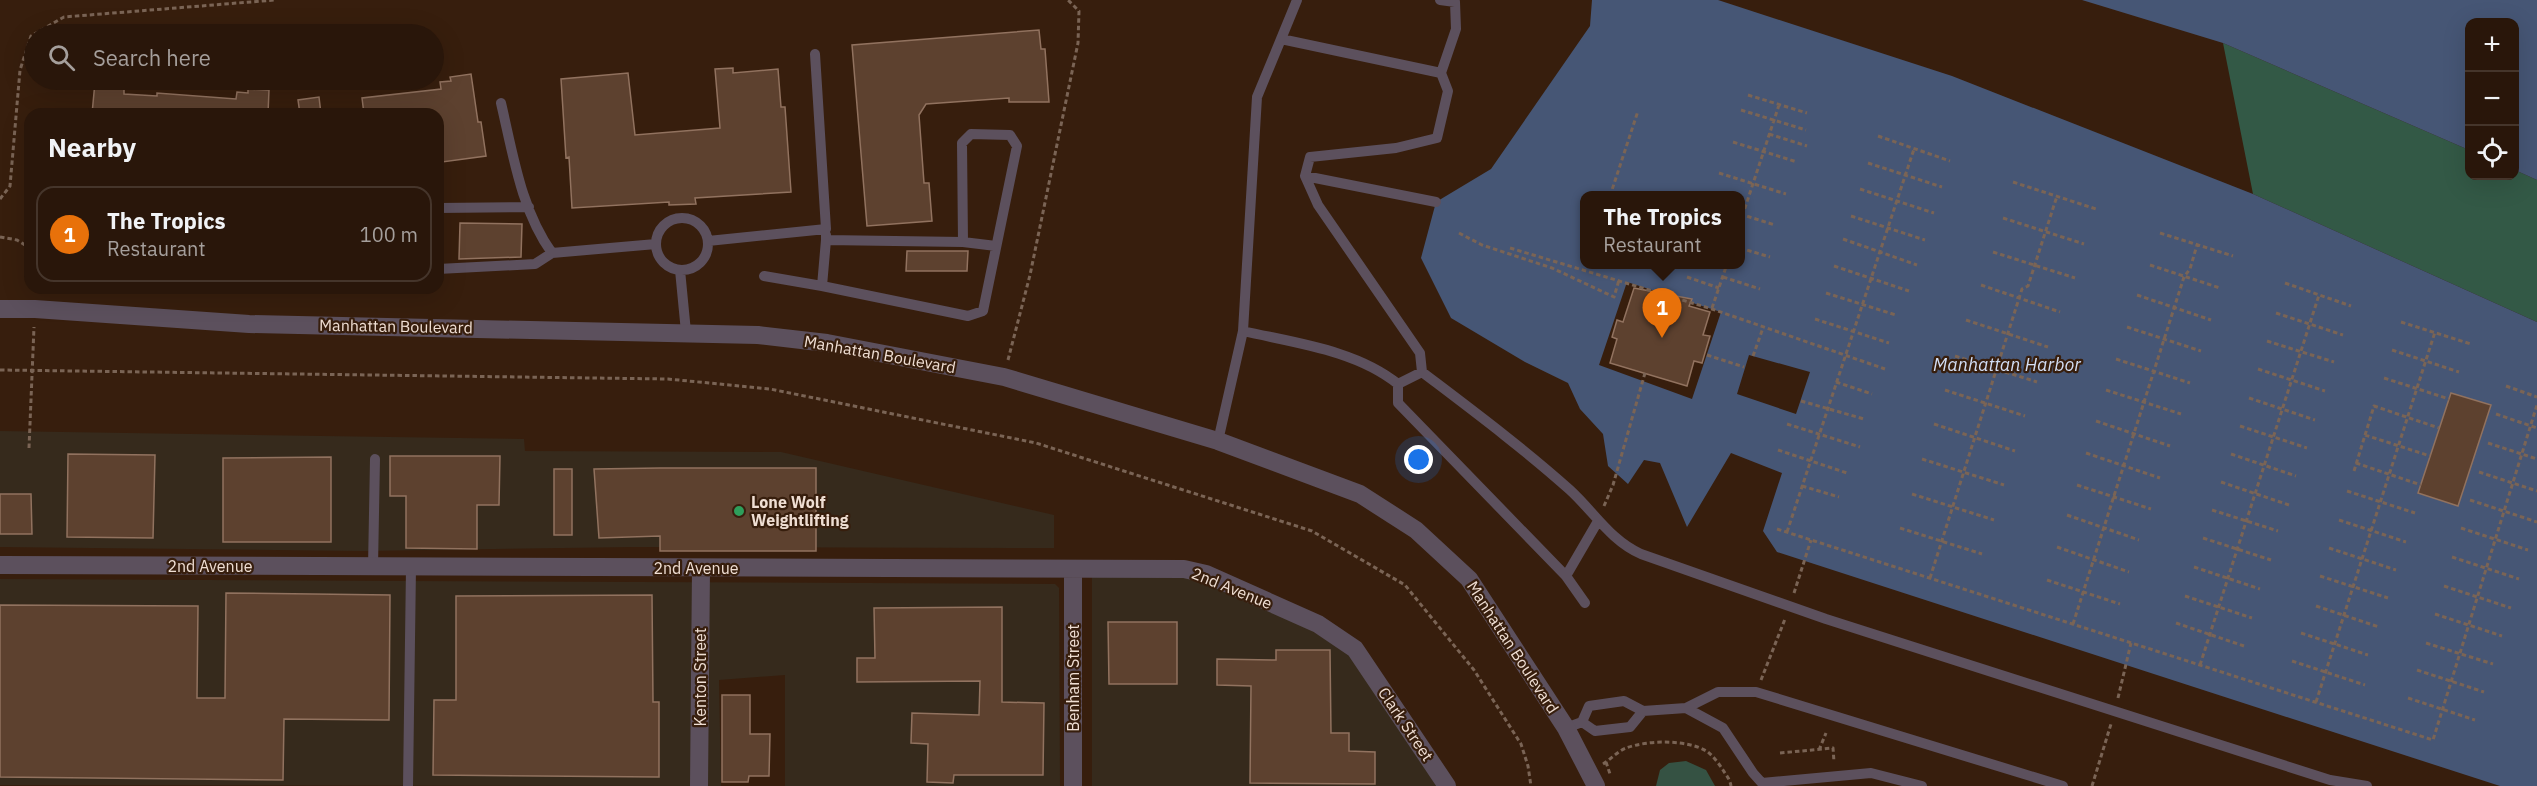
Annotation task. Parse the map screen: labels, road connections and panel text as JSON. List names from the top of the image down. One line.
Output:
{"streets":{"street":["Manhattan Boulevard","2nd Avenue","Kenton Street","Benham Street","Clark Street"]},"crossings":[["2nd Avenue","Kenton Street"],["2nd Avenue","Benham Street"],["2nd Avenue","Clark Street"]],"water":["Manhattan Harbor"],"places":["Lone Wolf Weightlifting"],"page":{"map_buttons":["+","−"],"search":"Search here","heading":"Nearby","list":[{"mark":"1","name":"The Tropics","note":"Restaurant","value":"100 m"}],"popup":["The Tropics","Restaurant"],"pins":"1"}}
